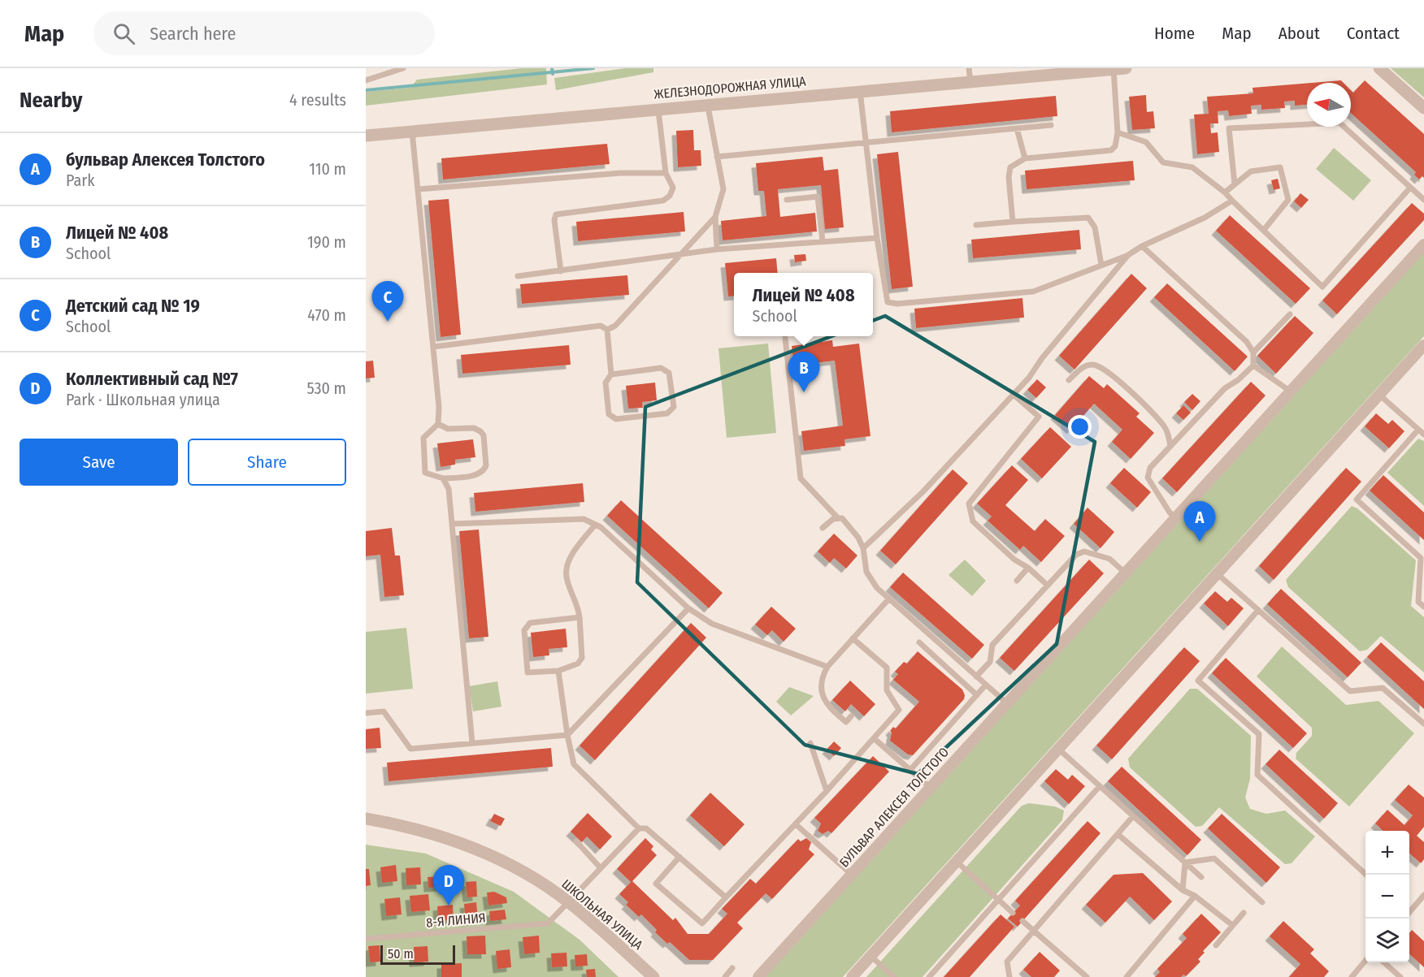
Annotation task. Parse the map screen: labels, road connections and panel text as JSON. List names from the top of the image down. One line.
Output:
{"streets":{"street":["ЖЕЛЕЗНОДОРОЖНАЯ УЛИЦА","БУЛЬВАР АЛЕКСЕЯ ТОЛСТОГО","ШКОЛЬНАЯ УЛИЦА"],"lane":["8-Я ЛИНИЯ"]},"crossings":[["ШКОЛЬНАЯ УЛИЦА","8-Я ЛИНИЯ"]],"scale_bar":"50 m","north":"left","page":{"header":"Map","search":"Search here","nav":["Home","Map","About","Contact"],"heading":["Nearby","4 results"],"list":[{"mark":"A","name":"бульвар Алексея Толстого","note":"Park","value":"110 m"},{"mark":"B","name":"Лицей № 408","note":"School","value":"190 m"},{"mark":"C","name":"Детский сад № 19","note":"School","value":"470 m"},{"mark":"D","name":"Коллективный сад №7","note":"Park · Школьная улица","value":"530 m"}],"popup":["Лицей № 408","School"],"pins":["C","B","A","D"],"buttons":["Save","Share"],"map_buttons":["+","−"],"scale":"50 m"}}
